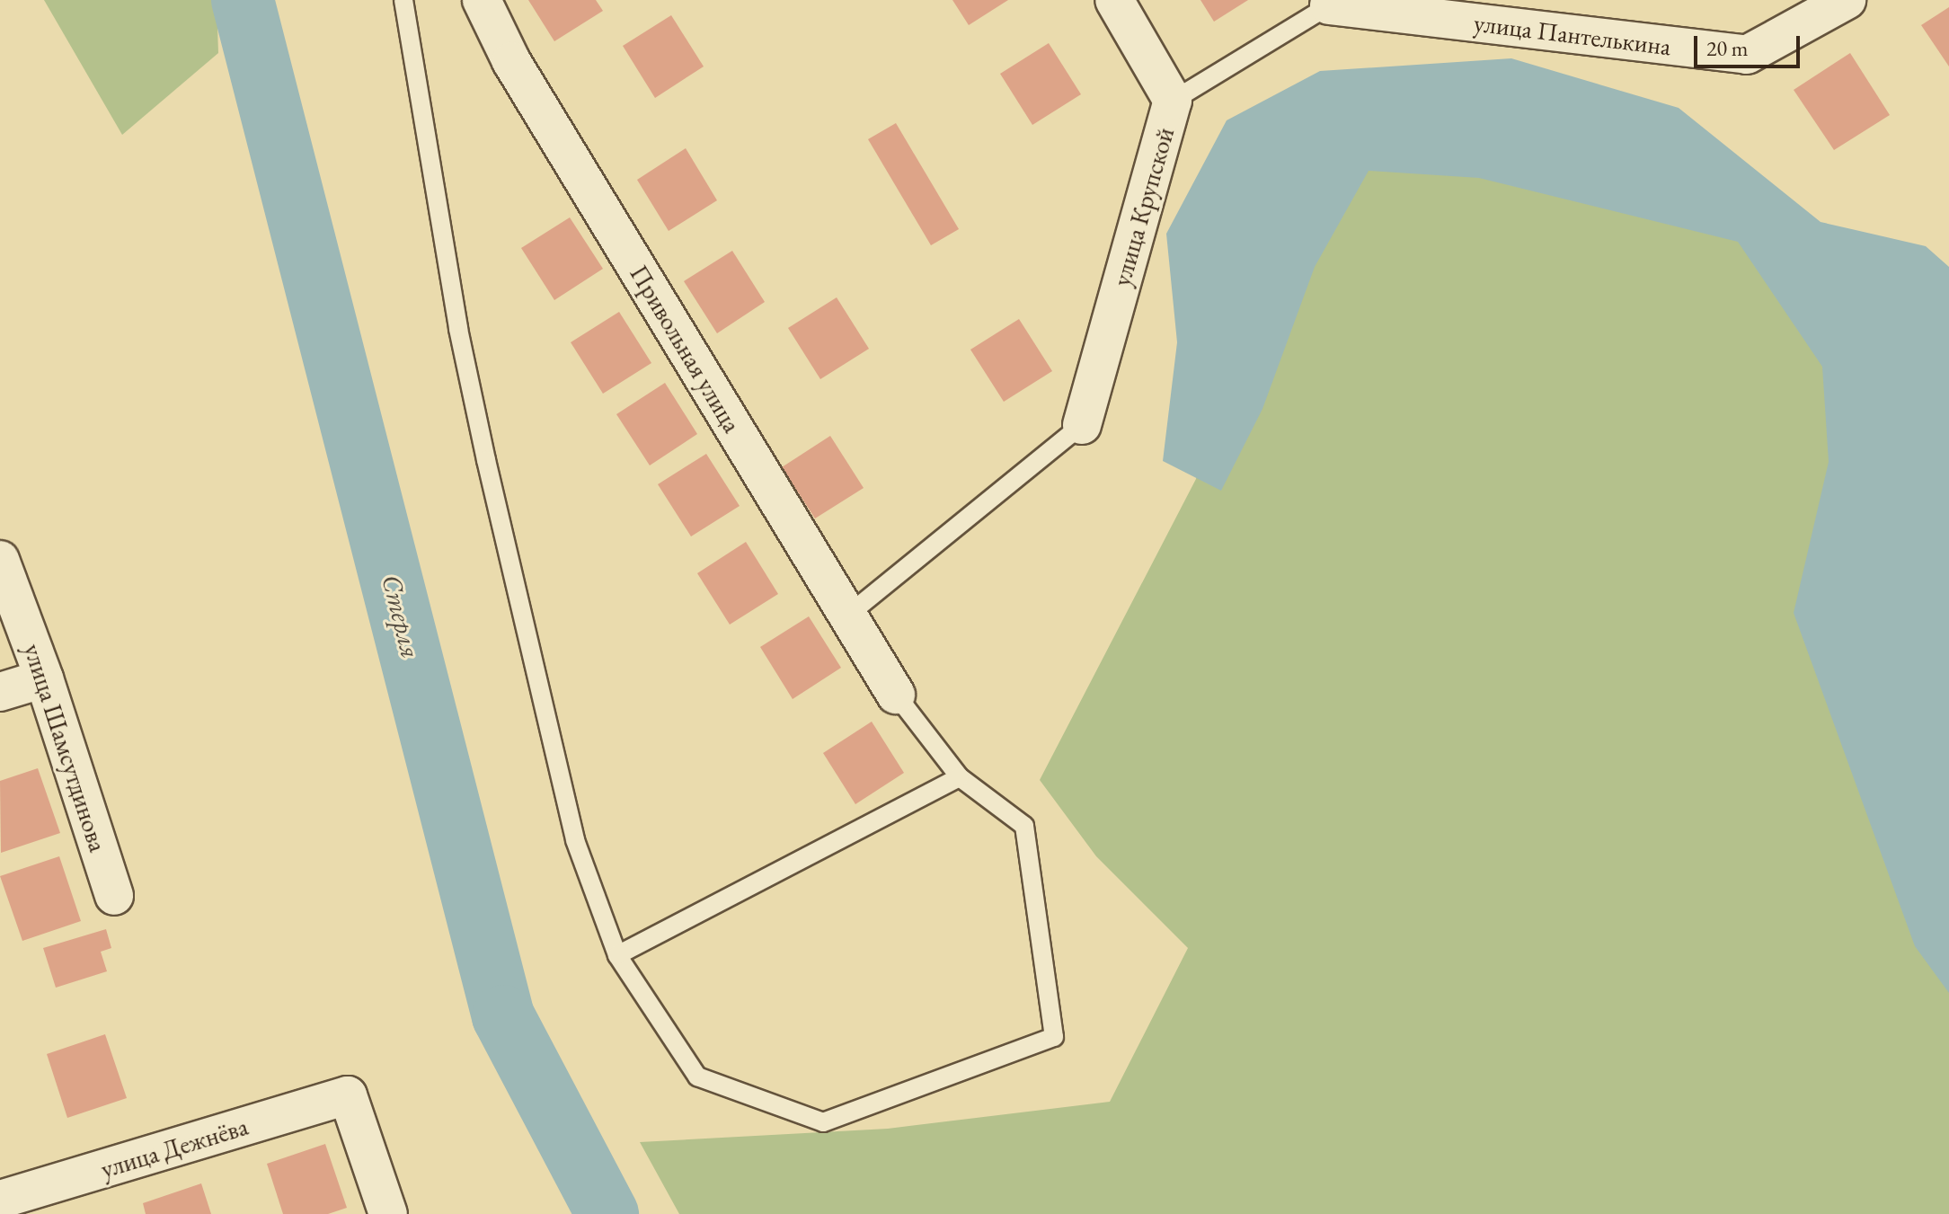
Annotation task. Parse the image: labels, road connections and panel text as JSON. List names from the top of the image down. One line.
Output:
{"streets":{"street":["улица Пантелькина","улица Крупской","Привольная улица","улица Шамсутдинова","улица Дежнёва"]},"water":["Стерля"],"scale_bar":"20 m"}
